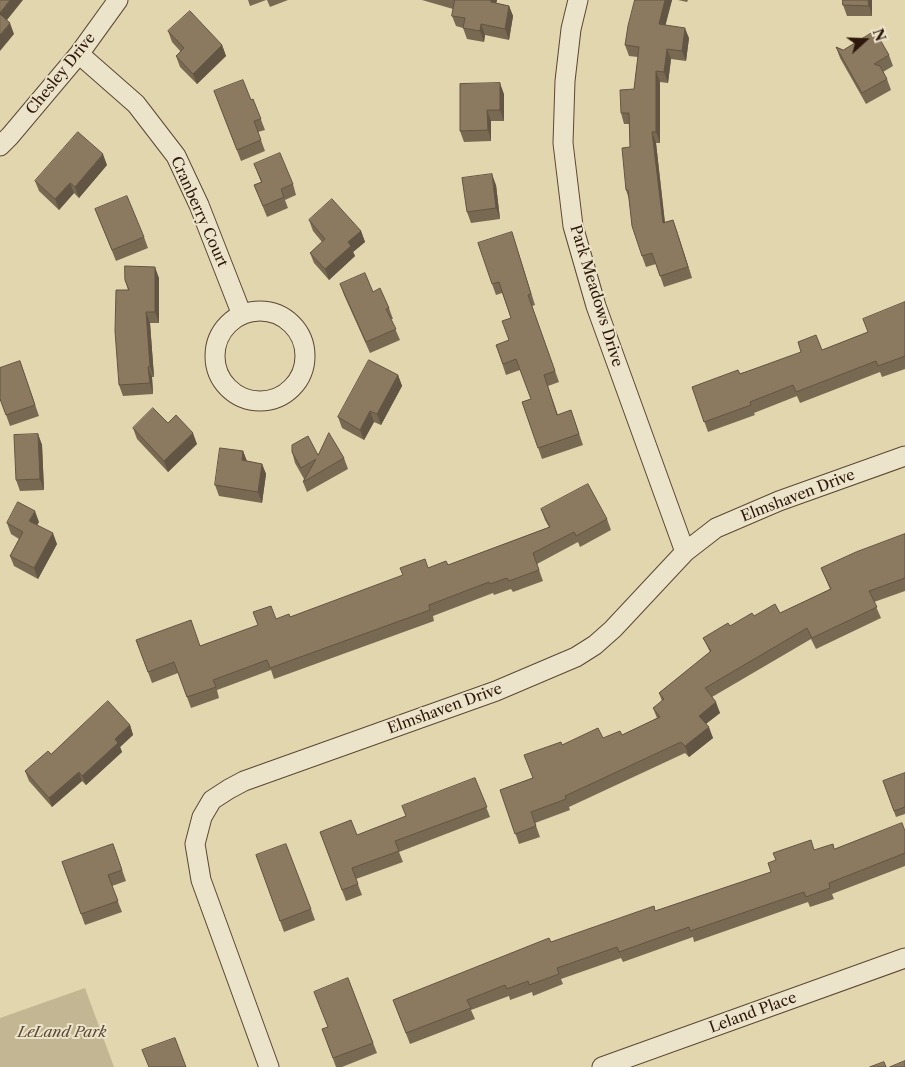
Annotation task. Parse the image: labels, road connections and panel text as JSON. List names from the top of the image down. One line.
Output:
{"streets":{"street":["Chesley Drive","Cranberry Court","Park Meadows Drive","Elmshaven Drive","Leland Place"]},"crossings":[["Chesley Drive","Cranberry Court"],["Park Meadows Drive","Elmshaven Drive"]],"parks":["LeLand Park"],"north":"right"}
